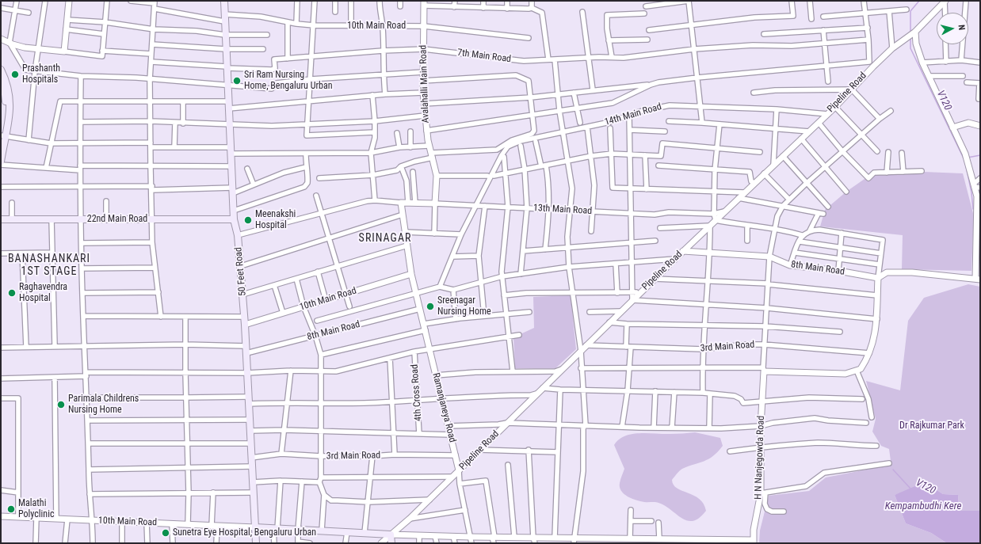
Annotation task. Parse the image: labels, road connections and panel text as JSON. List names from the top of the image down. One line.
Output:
{"streets":{"main road":["22nd Main Road","50 Feet Road"],"street":["10th Main Road","7th Main Road","Avalahalli Main Road","Pipeline Road","14th Main Road","13th Main Road","8th Main Road","3rd Main Road","4th Cross Road","Ramanjaneya Road","H N Nanjegowda Road"]},"crossings":[["10th Main Road","Avalahalli Main Road"],["10th Main Road","50 Feet Road"],["10th Main Road","Ramanjaneya Road"],["7th Main Road","Avalahalli Main Road"],["7th Main Road","50 Feet Road"],["Avalahalli Main Road","13th Main Road"],["Pipeline Road","14th Main Road"],["Pipeline Road","13th Main Road"],["Pipeline Road","8th Main Road"],["Pipeline Road","3rd Main Road"],["Pipeline Road","Ramanjaneya Road"],["14th Main Road","13th Main Road"],["13th Main Road","50 Feet Road"],["22nd Main Road","50 Feet Road"],["8th Main Road","50 Feet Road"],["8th Main Road","Ramanjaneya Road"],["50 Feet Road","3rd Main Road"],["3rd Main Road","Ramanjaneya Road"]],"districts":["SRINAGAR","BANASHANKARI 1ST STAGE"],"water":["V120","Kempambudhi Kere"],"parks":["Dr Rajkumar Park"],"places":["Prashanth Hospitals","Sri Ram Nursing Home, Bengaluru Urban","Meenakshi Hospital","Raghavendra Hospital","Sreenagar Nursing Home","Parimala Childrens Nursing Home","Malathi Polyclinic","Sunetra Eye Hospital, Bengaluru Urban"],"north":"right"}
